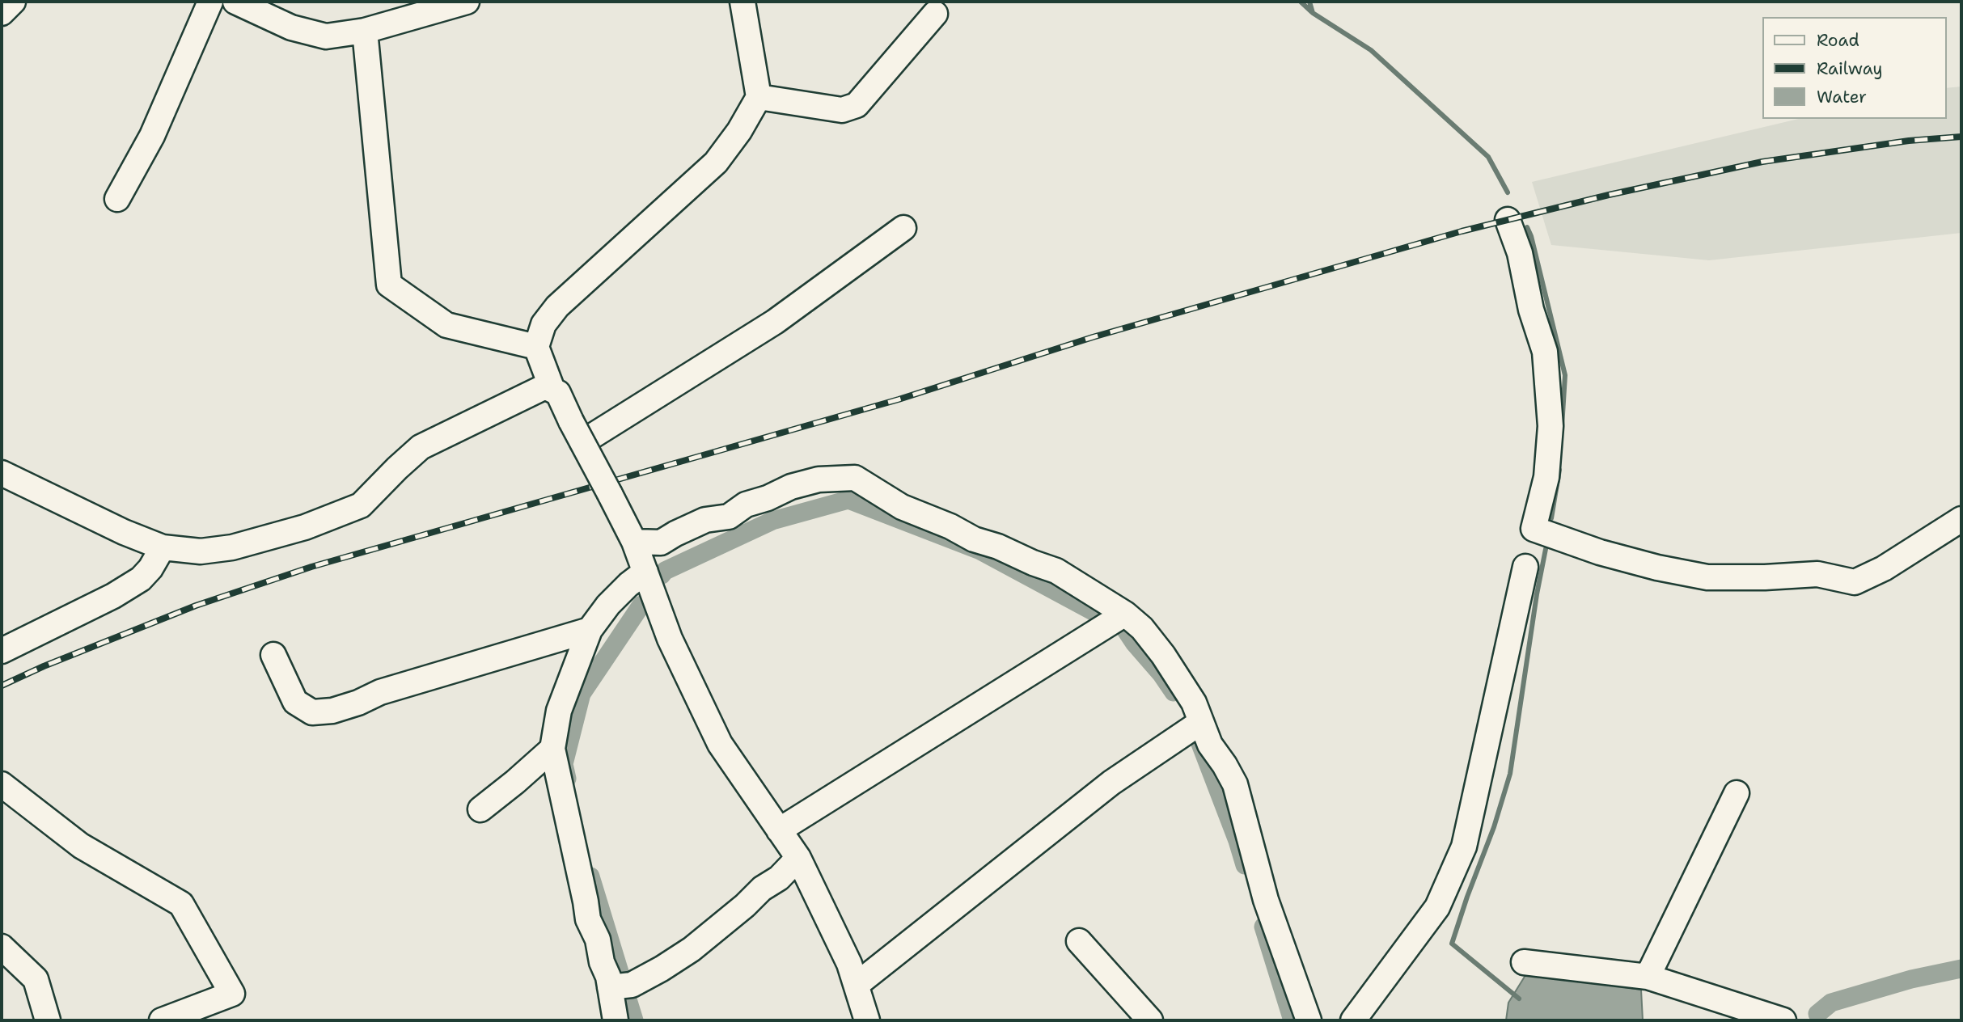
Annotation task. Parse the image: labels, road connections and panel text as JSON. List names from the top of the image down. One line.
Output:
{"legend":["Road","Railway","Water"]}
